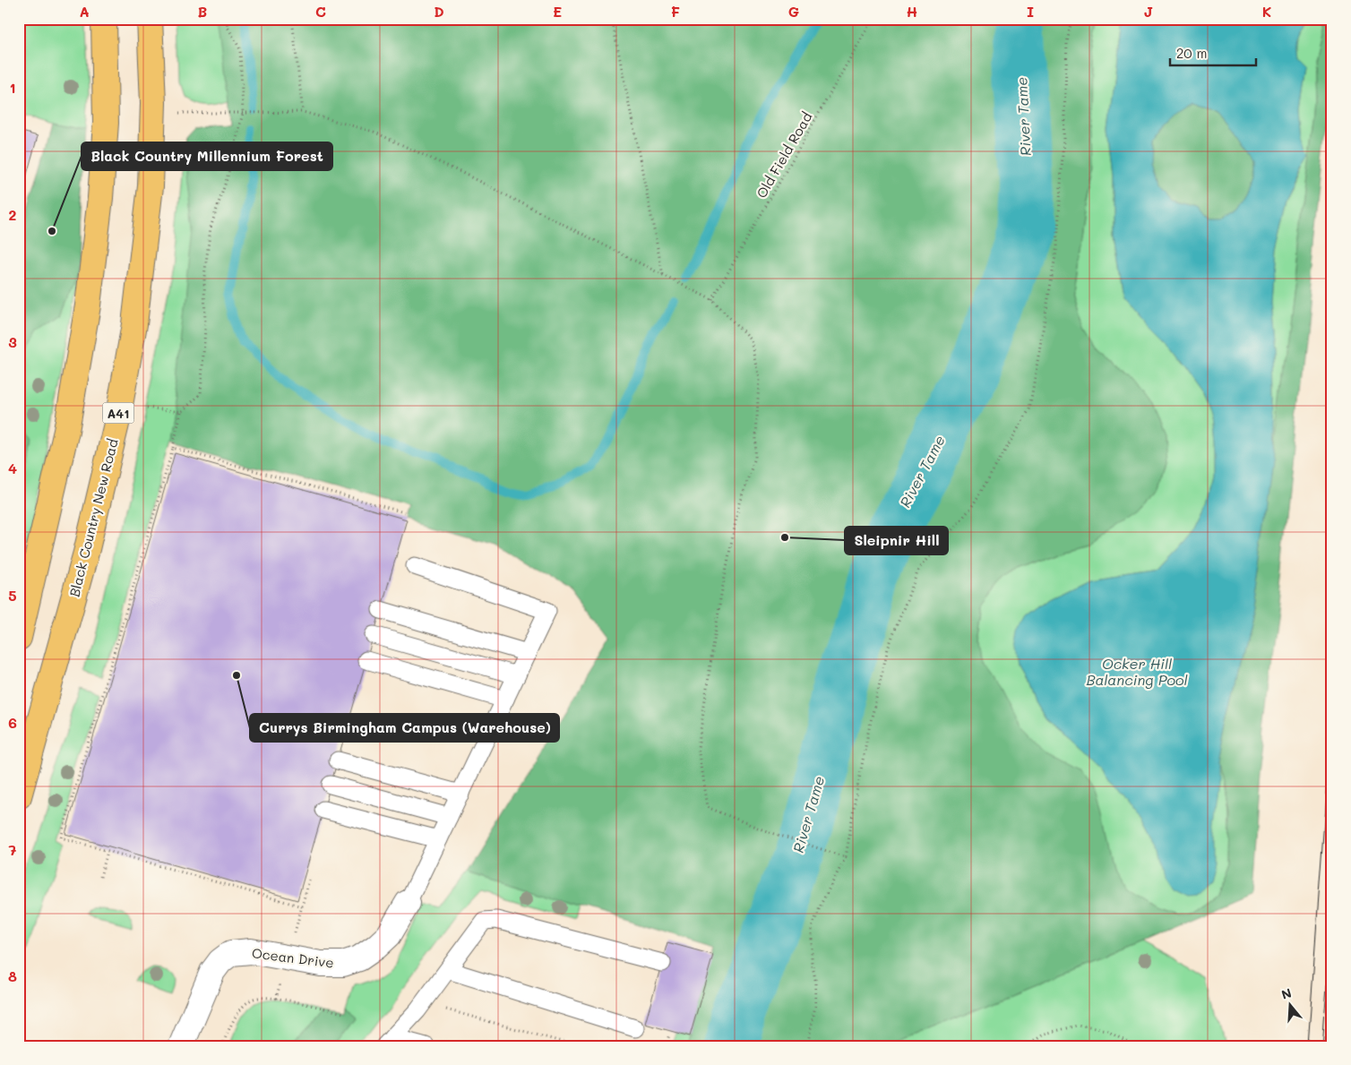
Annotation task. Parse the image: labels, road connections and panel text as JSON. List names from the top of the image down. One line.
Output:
{"streets":{"highway":["A41","Black Country New Road"],"street":["Ocean Drive"],"path":["Old Field Road"]},"water":["River Tame","Ocker Hill Balancing Pool"],"places":["Black Country Millennium Forest","Sleipnir Hill","Currys Birmingham Campus (Warehouse)"],"scale_bar":"20 m","north":"top","grid":{"columns":["A","B","C","D","E","F","G","H","I","J","K"],"rows":["1","2","3","4","5","6","7","8"]}}
